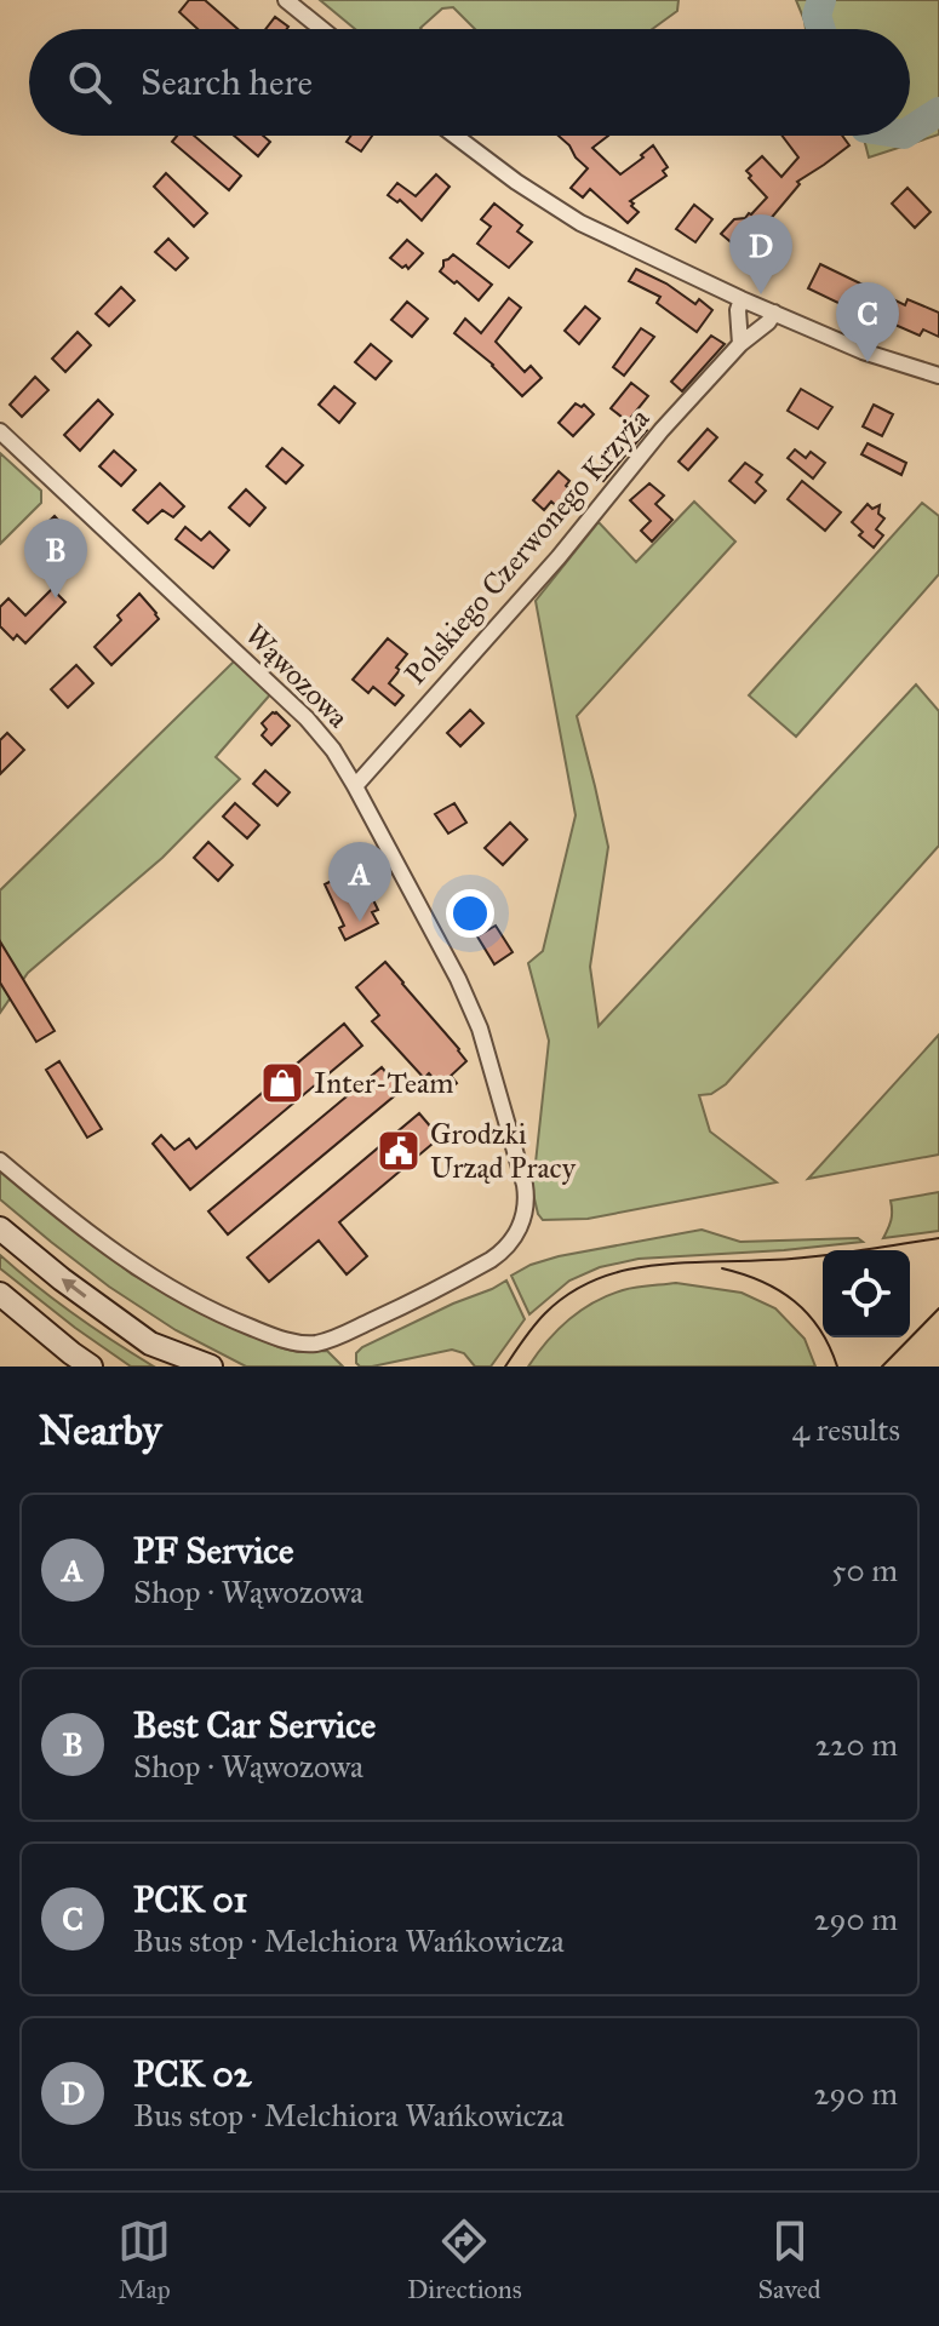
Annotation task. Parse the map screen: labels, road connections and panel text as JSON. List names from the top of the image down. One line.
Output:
{"streets":{"street":["Polskiego Czerwonego Krzyża","Wąwozowa"]},"crossings":[["Polskiego Czerwonego Krzyża","Wąwozowa"]],"places":{"shop":["Inter-Team"],"public building":["Grodzki Urząd Pracy"]},"page":{"search":"Search here","pins":["D","C","B","A"],"heading":["Nearby","4 results"],"list":[{"mark":"A","name":"PF Service","note":"Shop · Wąwozowa","value":"50 m"},{"mark":"B","name":"Best Car Service","note":"Shop · Wąwozowa","value":"220 m"},{"mark":"C","name":"PCK 01","note":"Bus stop · Melchiora Wańkowicza","value":"290 m"},{"mark":"D","name":"PCK 02","note":"Bus stop · Melchiora Wańkowicza","value":"290 m"}],"nav":["Map","Directions","Saved"]}}
